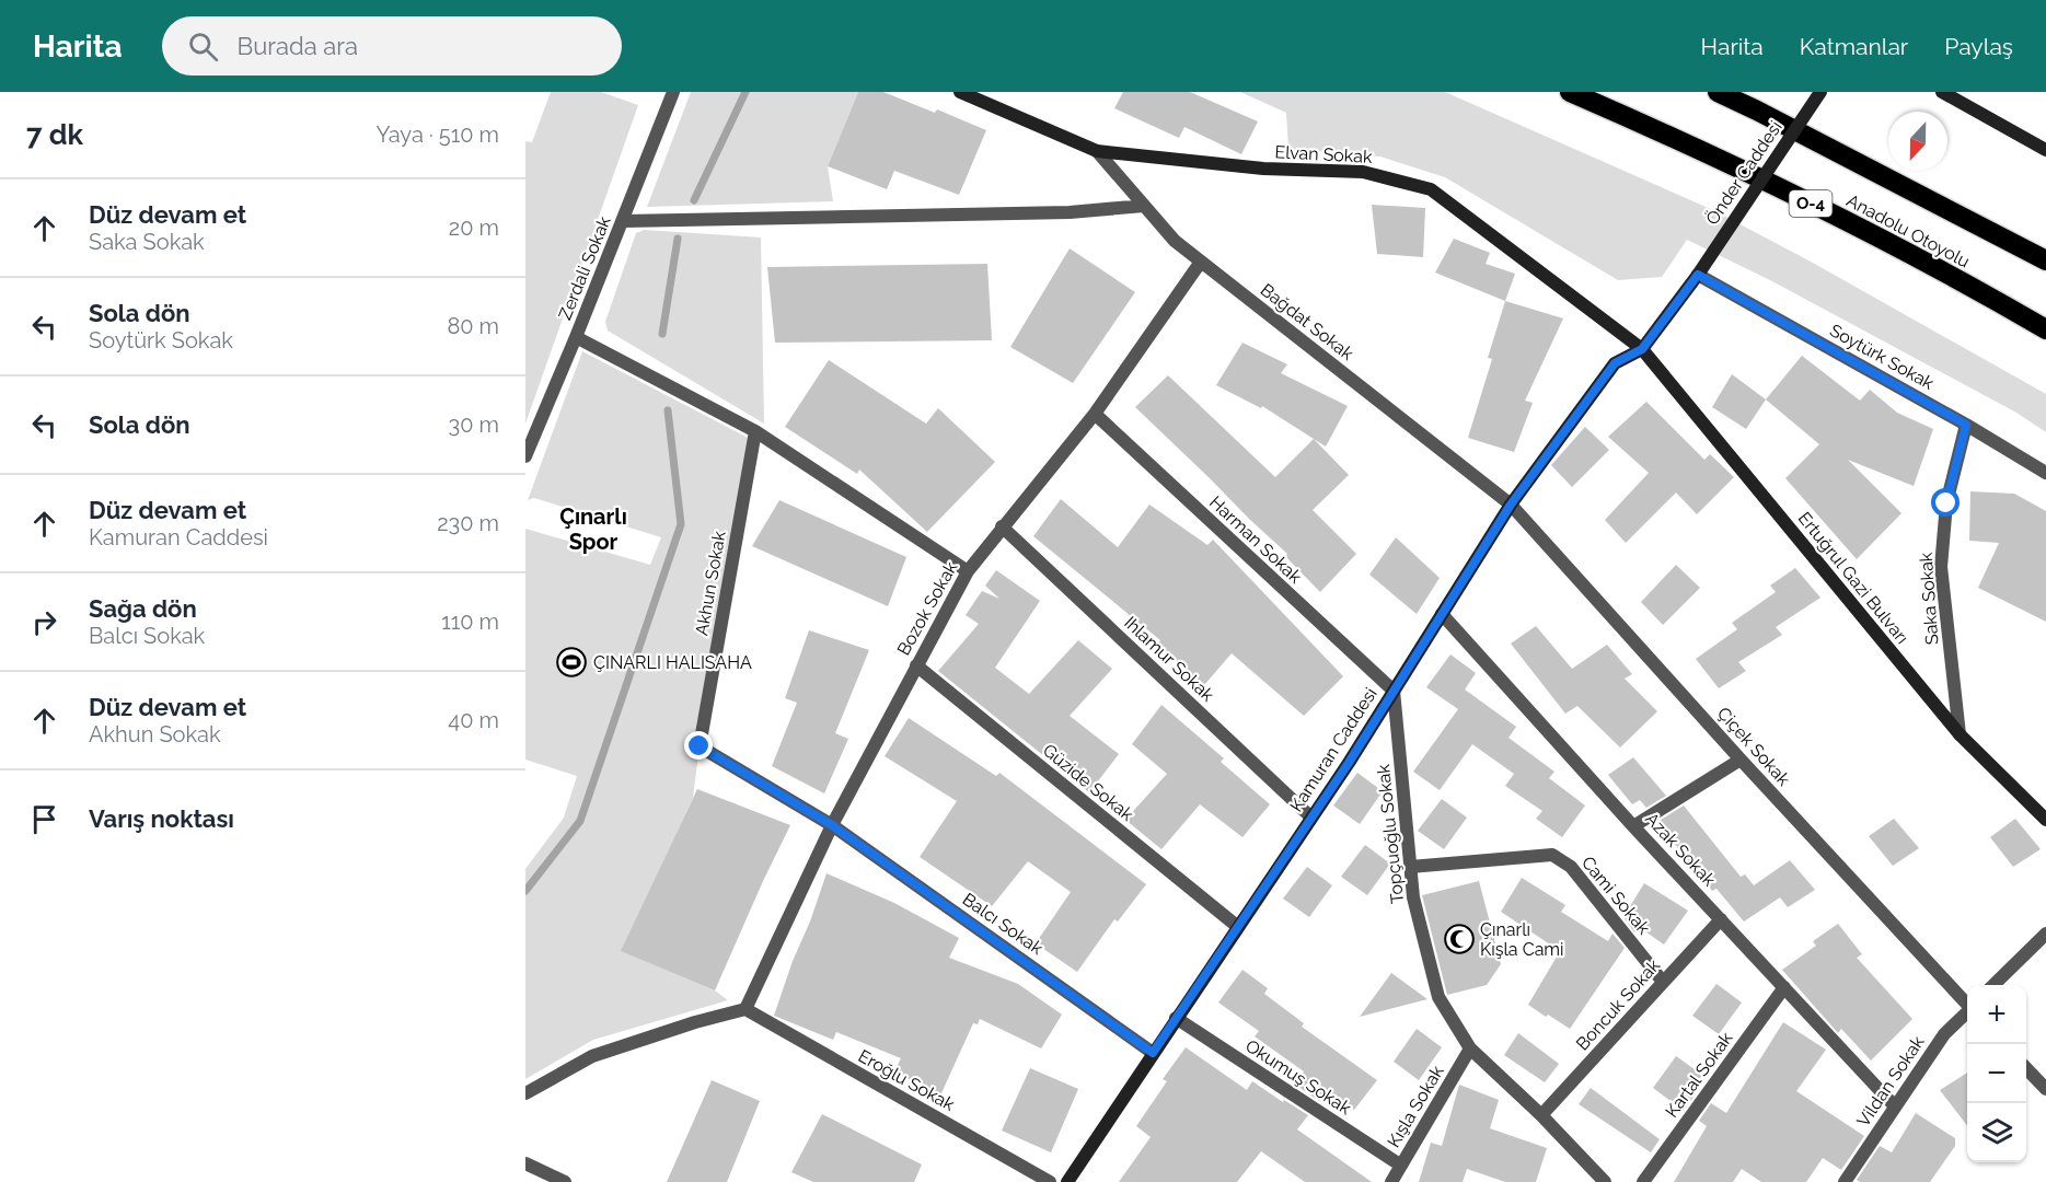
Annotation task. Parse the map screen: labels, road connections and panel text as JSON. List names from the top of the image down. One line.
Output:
{"streets":{"highway":["O-4","Anadolu Otoyolu"],"street":["Elvan Sokak","Önder Caddesi","Zerdali Sokak","Bağdat Sokak","Soytürk Sokak","Harman Sokak","Ertuğrul Gazi Bulvarı","Akhun Sokak","Saka Sokak","Bozok Sokak","Ihlamur Sokak","Çiçek Sokak","Kamuran Caddesi","Güzide Sokak","Topçuoğlu Sokak","Azak Sokak","Cami Sokak","Balcı Sokak","Boncuk Sokak","Kartal Sokak","Okumuş Sokak","Eroğlu Sokak","Vildan Sokak","Kışla Sokak"]},"crossings":[["Elvan Sokak","Önder Caddesi"],["Elvan Sokak","Bağdat Sokak"],["Elvan Sokak","Ertuğrul Gazi Bulvarı"],["Elvan Sokak","Kamuran Caddesi"],["Önder Caddesi","Soytürk Sokak"],["Önder Caddesi","Ertuğrul Gazi Bulvarı"],["Önder Caddesi","Kamuran Caddesi"],["Bağdat Sokak","Bozok Sokak"],["Bağdat Sokak","Çiçek Sokak"],["Bağdat Sokak","Kamuran Caddesi"],["Soytürk Sokak","Saka Sokak"],["Harman Sokak","Bozok Sokak"],["Harman Sokak","Kamuran Caddesi"],["Harman Sokak","Topçuoğlu Sokak"],["Ertuğrul Gazi Bulvarı","Saka Sokak"],["Ertuğrul Gazi Bulvarı","Kamuran Caddesi"],["Akhun Sokak","Bozok Sokak"],["Akhun Sokak","Balcı Sokak"],["Bozok Sokak","Ihlamur Sokak"],["Bozok Sokak","Güzide Sokak"],["Bozok Sokak","Balcı Sokak"],["Bozok Sokak","Eroğlu Sokak"],["Ihlamur Sokak","Kamuran Caddesi"],["Çiçek Sokak","Kamuran Caddesi"],["Kamuran Caddesi","Güzide Sokak"],["Kamuran Caddesi","Topçuoğlu Sokak"],["Kamuran Caddesi","Azak Sokak"],["Kamuran Caddesi","Balcı Sokak"],["Kamuran Caddesi","Okumuş Sokak"],["Topçuoğlu Sokak","Cami Sokak"],["Topçuoğlu Sokak","Boncuk Sokak"],["Topçuoğlu Sokak","Kışla Sokak"],["Azak Sokak","Boncuk Sokak"],["Azak Sokak","Kartal Sokak"],["Azak Sokak","Vildan Sokak"],["Cami Sokak","Boncuk Sokak"],["Okumuş Sokak","Kışla Sokak"]],"districts":["Çınarlı Spor"],"places":{"sports":["ÇINARLI HALISAHA"],"mosque":["Çınarlı Kışla Cami"]},"north":"bottom","page":{"header":"Harita","search":"Burada ara","nav":["Harita","Katmanlar","Paylaş"],"heading":["7 dk","Yaya · 510 m"],"list":[["Düz devam et","Saka Sokak","20 m"],["Sola dön","Soytürk Sokak","80 m"],["Sola dön","30 m"],["Düz devam et","Kamuran Caddesi","230 m"],["Sağa dön","Balcı Sokak","110 m"],["Düz devam et","Akhun Sokak","40 m"],"Varış noktası"],"map_buttons":["+","−"]}}
